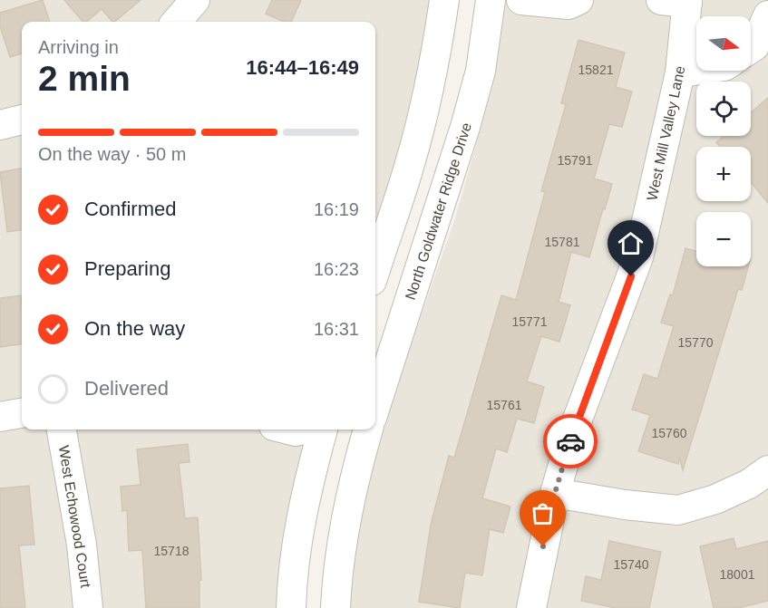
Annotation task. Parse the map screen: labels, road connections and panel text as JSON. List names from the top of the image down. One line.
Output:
{"streets":{"street":["West Mill Valley Lane","North Goldwater Ridge Drive","West Echowood Court"]},"house_numbers":["15821","15791","15781","15771","15770","15761","15760","15718","15740","18001"],"north":"right","page":{"map_buttons":["+","−"],"heading":["2 min","Arriving in","16:44–16:49"],"bar":"On the way · 50 m","list":[["Confirmed","16:19"],["Preparing","16:23"],["On the way","16:31"],"Delivered"]}}
